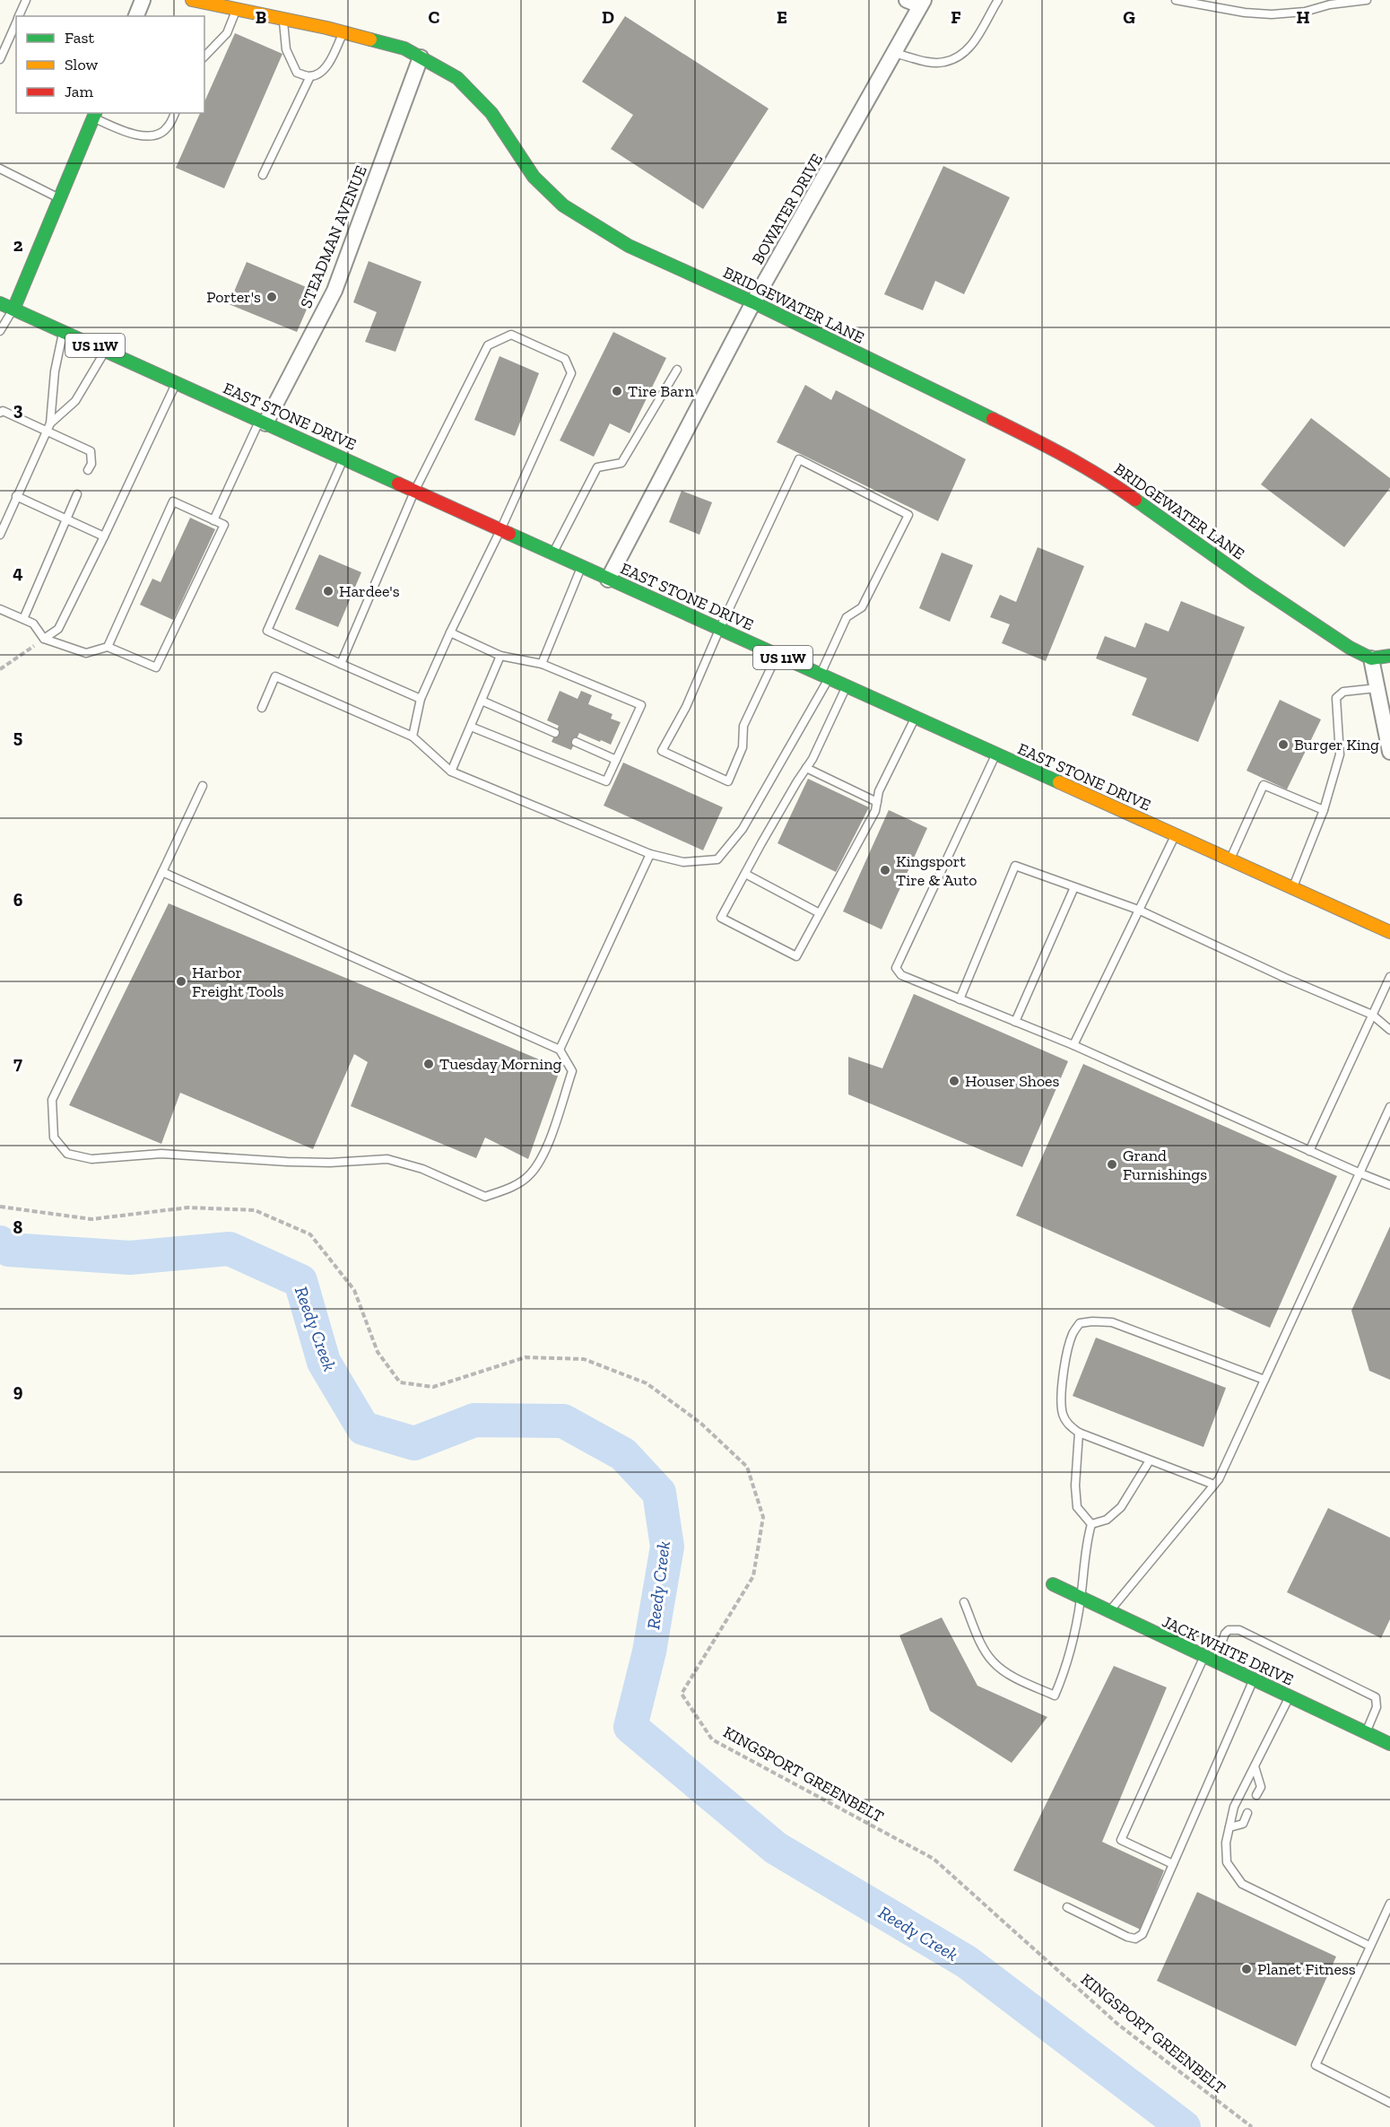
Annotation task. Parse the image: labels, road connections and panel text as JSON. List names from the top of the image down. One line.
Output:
{"streets":{"main road":["BRIDGEWATER LANE","US 11W","EAST STONE DRIVE","JACK WHITE DRIVE"],"street":["BOWATER DRIVE","STEADMAN AVENUE"],"path":["KINGSPORT GREENBELT"]},"crossings":[["BOWATER DRIVE","BRIDGEWATER LANE"],["BOWATER DRIVE","EAST STONE DRIVE"],["STEADMAN AVENUE","BRIDGEWATER LANE"],["STEADMAN AVENUE","EAST STONE DRIVE"]],"water":["Reedy Creek"],"places":["Porter's","Tire Barn","Hardee's","Burger King","Kingsport Tire & Auto","Harbor Freight Tools","Tuesday Morning","Houser Shoes","Grand Furnishings","Planet Fitness"],"legend":["Fast","Slow","Jam"],"grid":{"columns":["B","C","D","E","F","G","H"],"rows":["2","3","4","5","6","7","8","9"]}}
